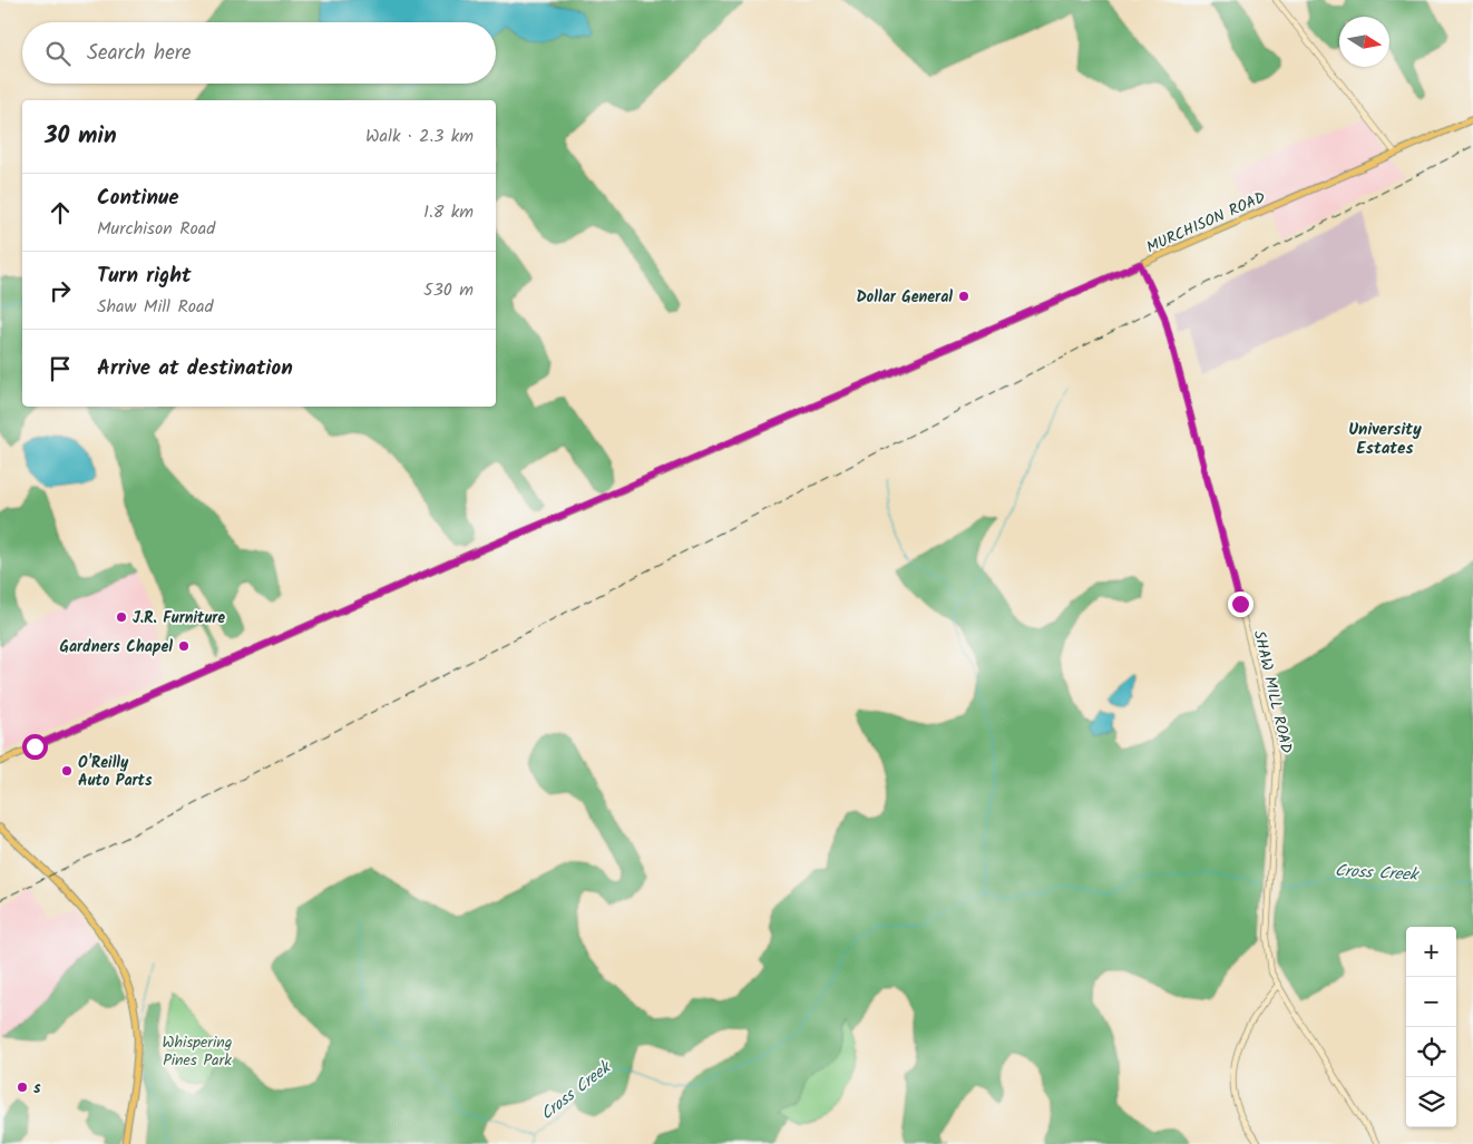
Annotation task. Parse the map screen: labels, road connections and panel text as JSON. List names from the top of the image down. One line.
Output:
{"streets":{"main road":["MURCHISON ROAD","SHAW MILL ROAD"]},"crossings":[["MURCHISON ROAD","SHAW MILL ROAD"]],"districts":["University Estates"],"water":["Cross Creek"],"parks":["Whispering Pines Park"],"places":["Dollar General","J.R. Furniture","Gardners Chapel","O'Reilly Auto Parts","s"],"north":"right","page":{"search":"Search here","heading":["30 min","Walk · 2.3 km"],"list":[["Continue","Murchison Road","1.8 km"],["Turn right","Shaw Mill Road","530 m"],"Arrive at destination"],"map_buttons":["+","−"]}}
